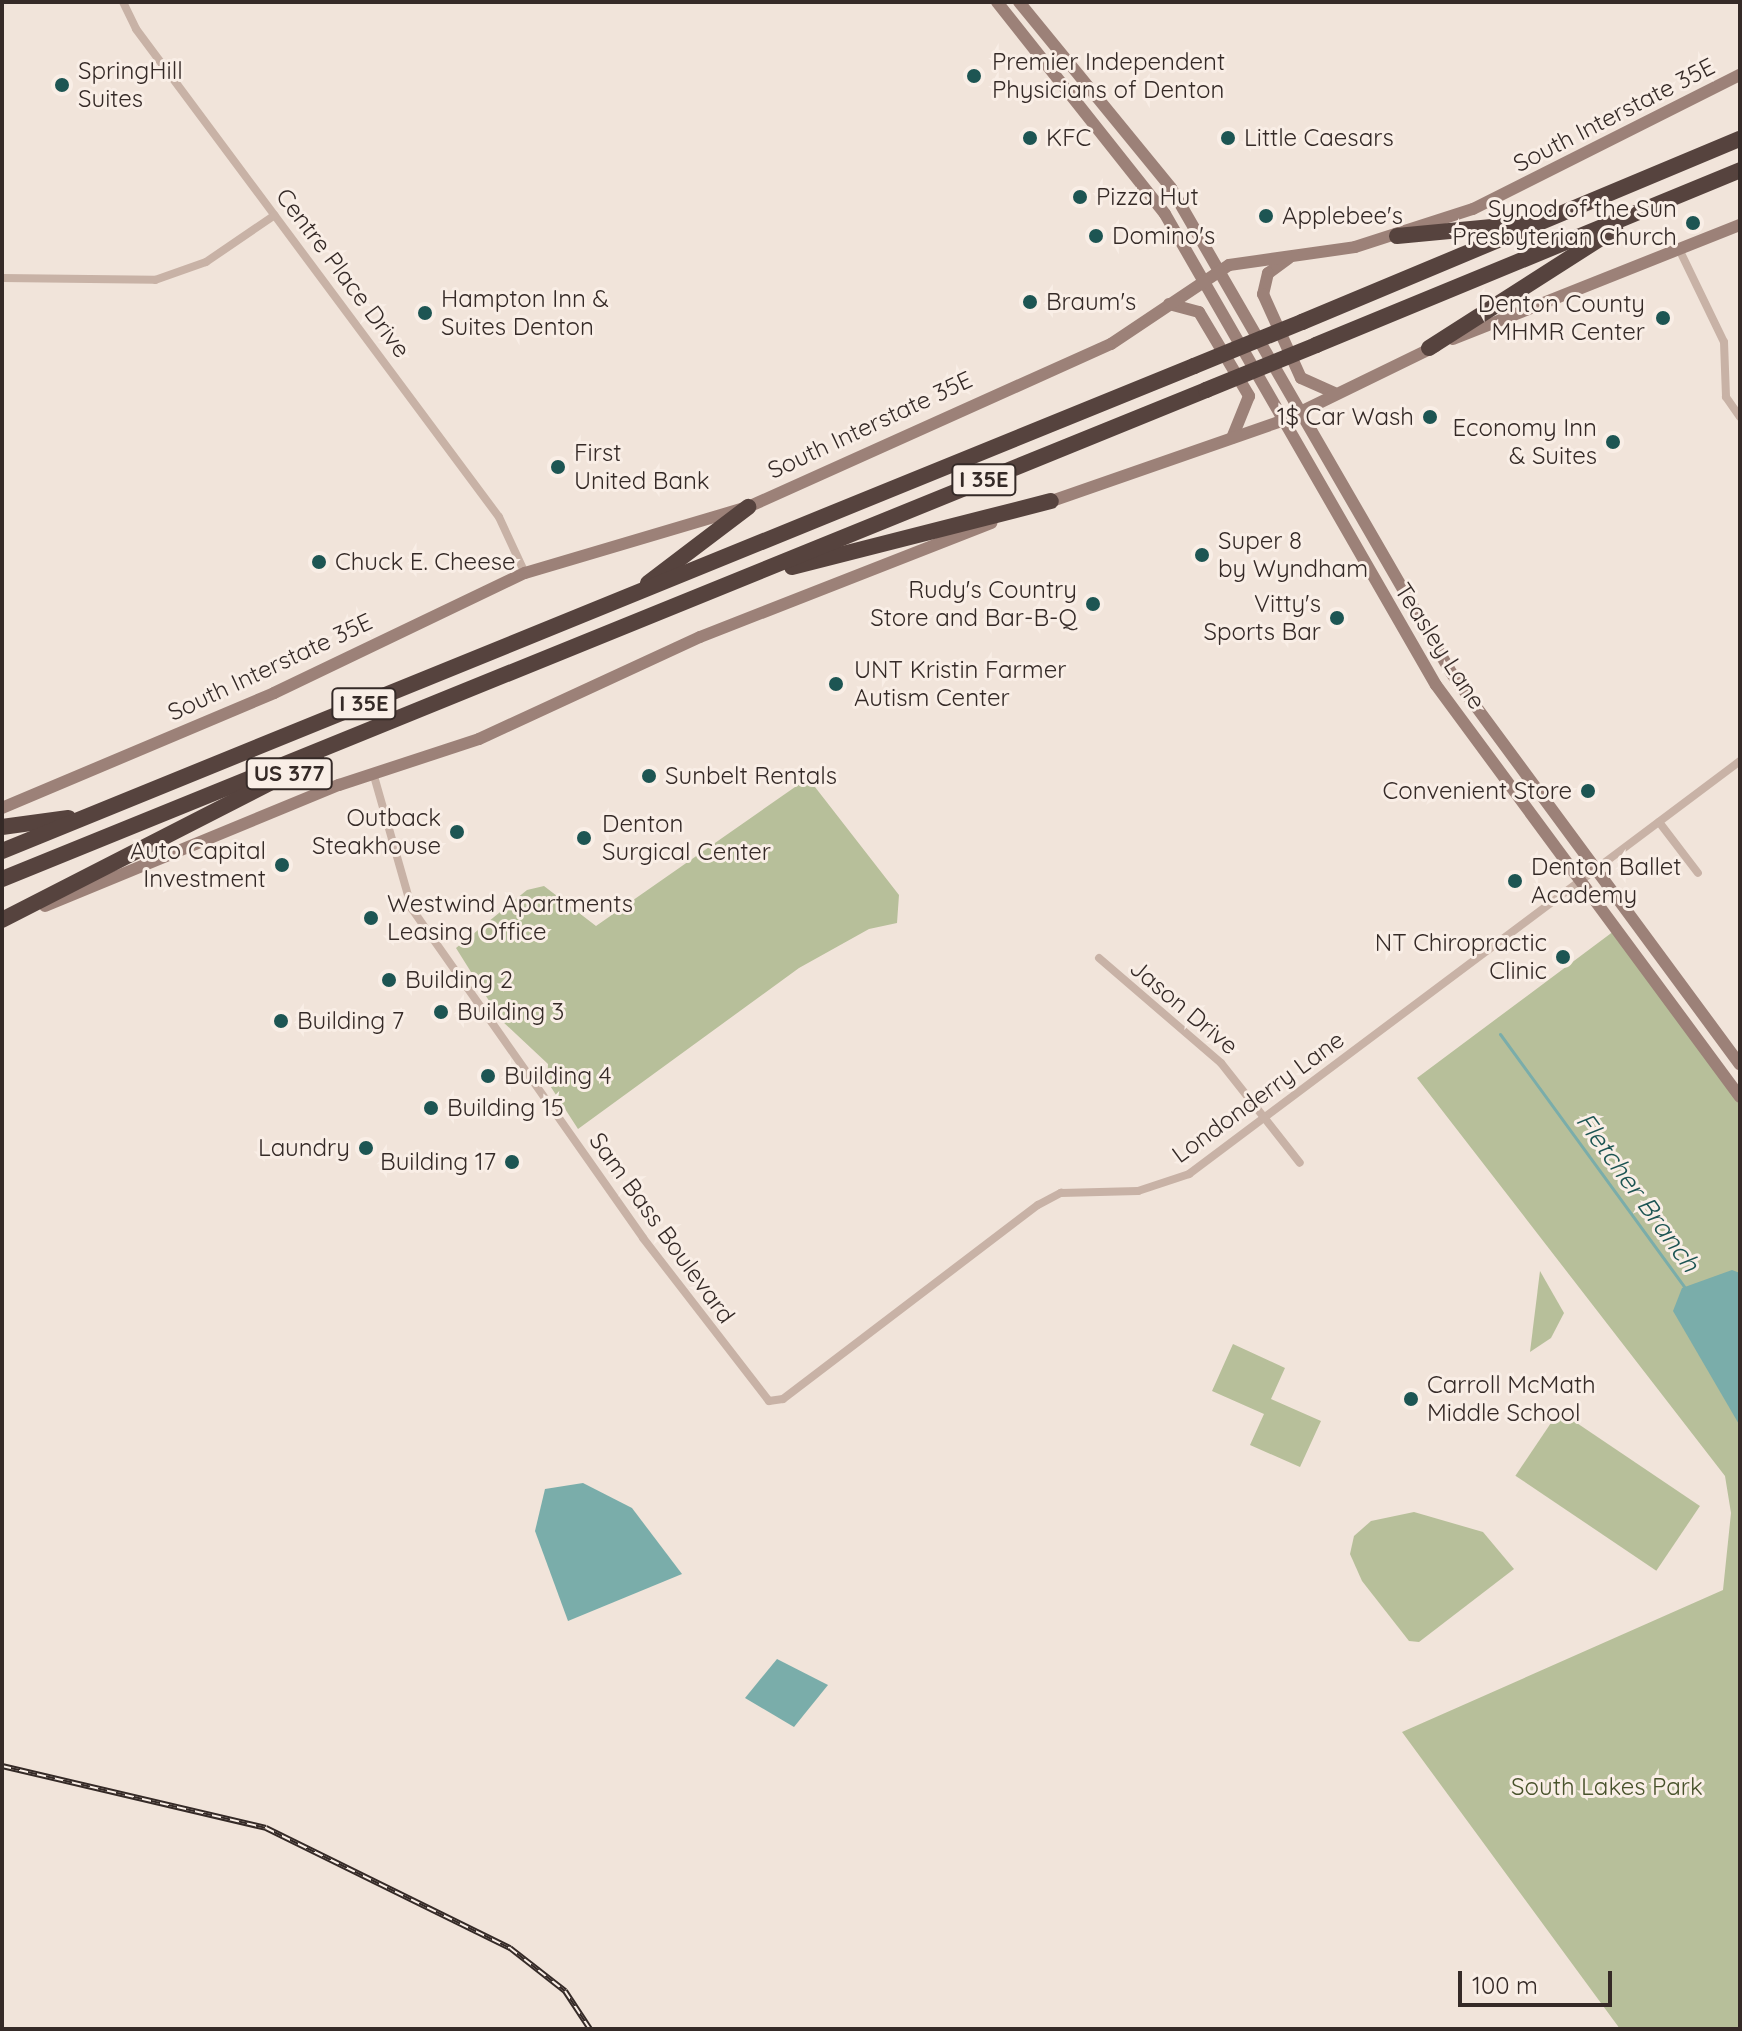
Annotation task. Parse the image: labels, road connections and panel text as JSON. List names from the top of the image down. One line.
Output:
{"streets":{"highway":["I 35E","US 377"],"main road":["South Interstate 35E","Teasley Lane"],"street":["Centre Place Drive","Jason Drive","Londonderry Lane","Sam Bass Boulevard"]},"crossings":[["South Interstate 35E","Centre Place Drive"],["South Interstate 35E","Teasley Lane"],["I 35E","US 377"],["Teasley Lane","Londonderry Lane"],["Jason Drive","Londonderry Lane"],["Londonderry Lane","Sam Bass Boulevard"]],"water":["Fletcher Branch"],"parks":["South Lakes Park"],"places":["Premier Independent Physicians of Denton","SpringHill Suites","KFC","Little Caesars","Pizza Hut","Applebee's","Synod of the Sun Presbyterian Church","Domino's","Braum's","Hampton Inn & Suites Denton","Denton County MHMR Center","1$ Car Wash","Economy Inn & Suites","First United Bank","Super 8 by Wyndham","Chuck E. Cheese","Rudy's Country Store and Bar-B-Q","Vitty's Sports Bar","UNT Kristin Farmer Autism Center","Sunbelt Rentals","Convenient Store","Outback Steakhouse","Denton Surgical Center","Auto Capital Investment","Denton Ballet Academy","Westwind Apartments Leasing Office","NT Chiropractic Clinic","Building 2","Building 3","Building 7","Building 4","Building 15","Laundry","Building 17","Carroll McMath Middle School"],"scale_bar":"100 m"}
